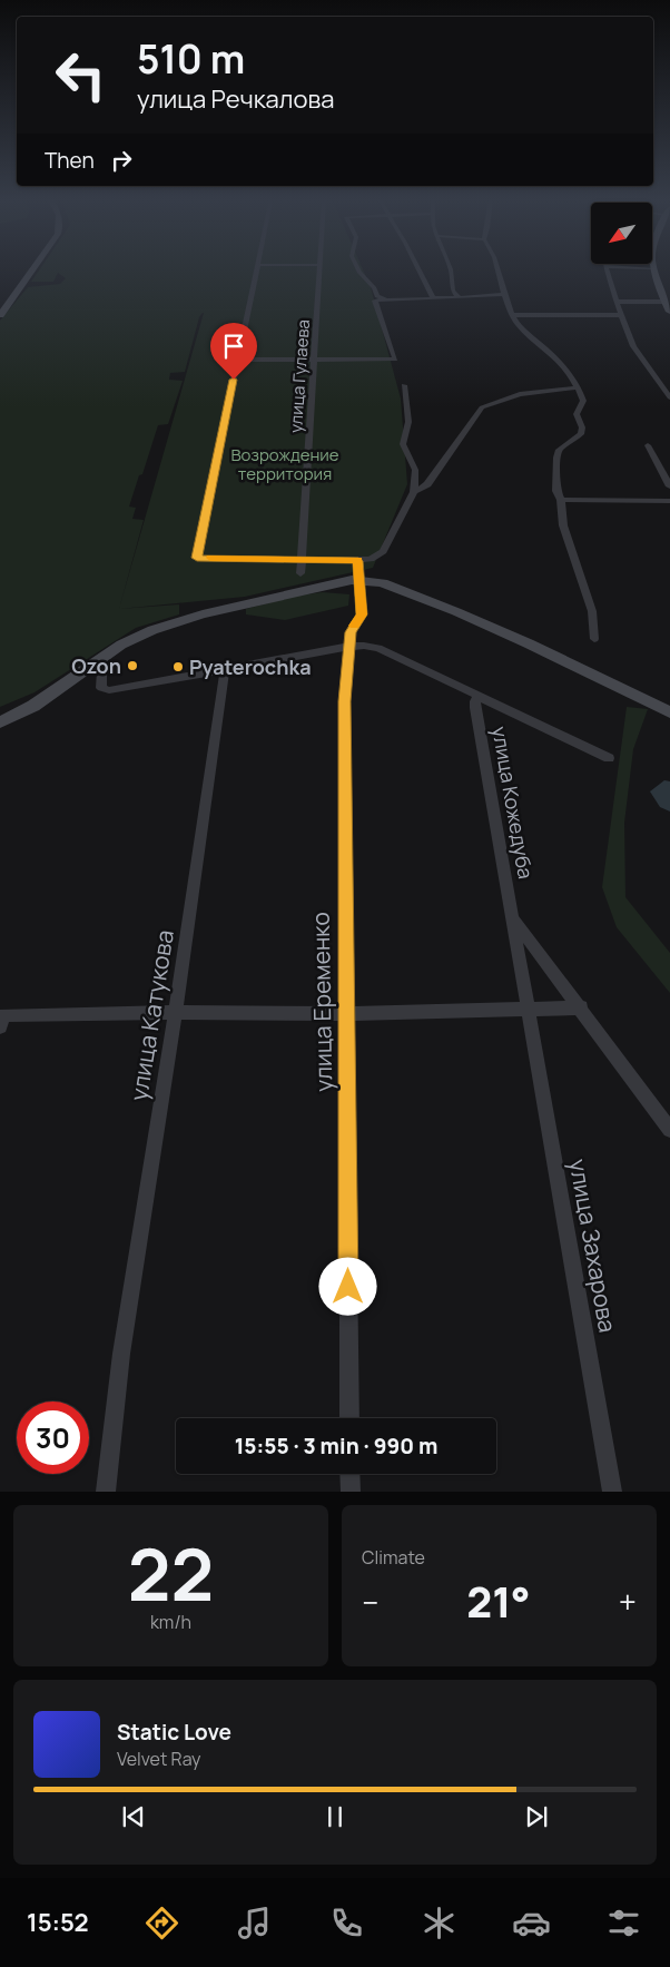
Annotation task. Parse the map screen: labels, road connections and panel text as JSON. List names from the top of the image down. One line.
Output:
{"streets":{"street":["улица Гулаева","улица Кожедуба","улица Еременко","улица Катукова","улица Захарова"]},"crossings":[["улица Кожедуба","улица Еременко"],["улица Кожедуба","улица Захарова"]],"parks":["Возрождение территория"],"places":["Ozon","Pyaterochka"],"north":"bottom left","page":{"turn":["510 m","улица Речкалова"],"then":"Then","limit":"30","trip":"15:55 · 3 min · 990 m","tile":[["22","km/h"],"Climate"],"heat":["−","21°","+"],"song":["Static Love","Velvet Ray"],"tabs":"15:52"}}
